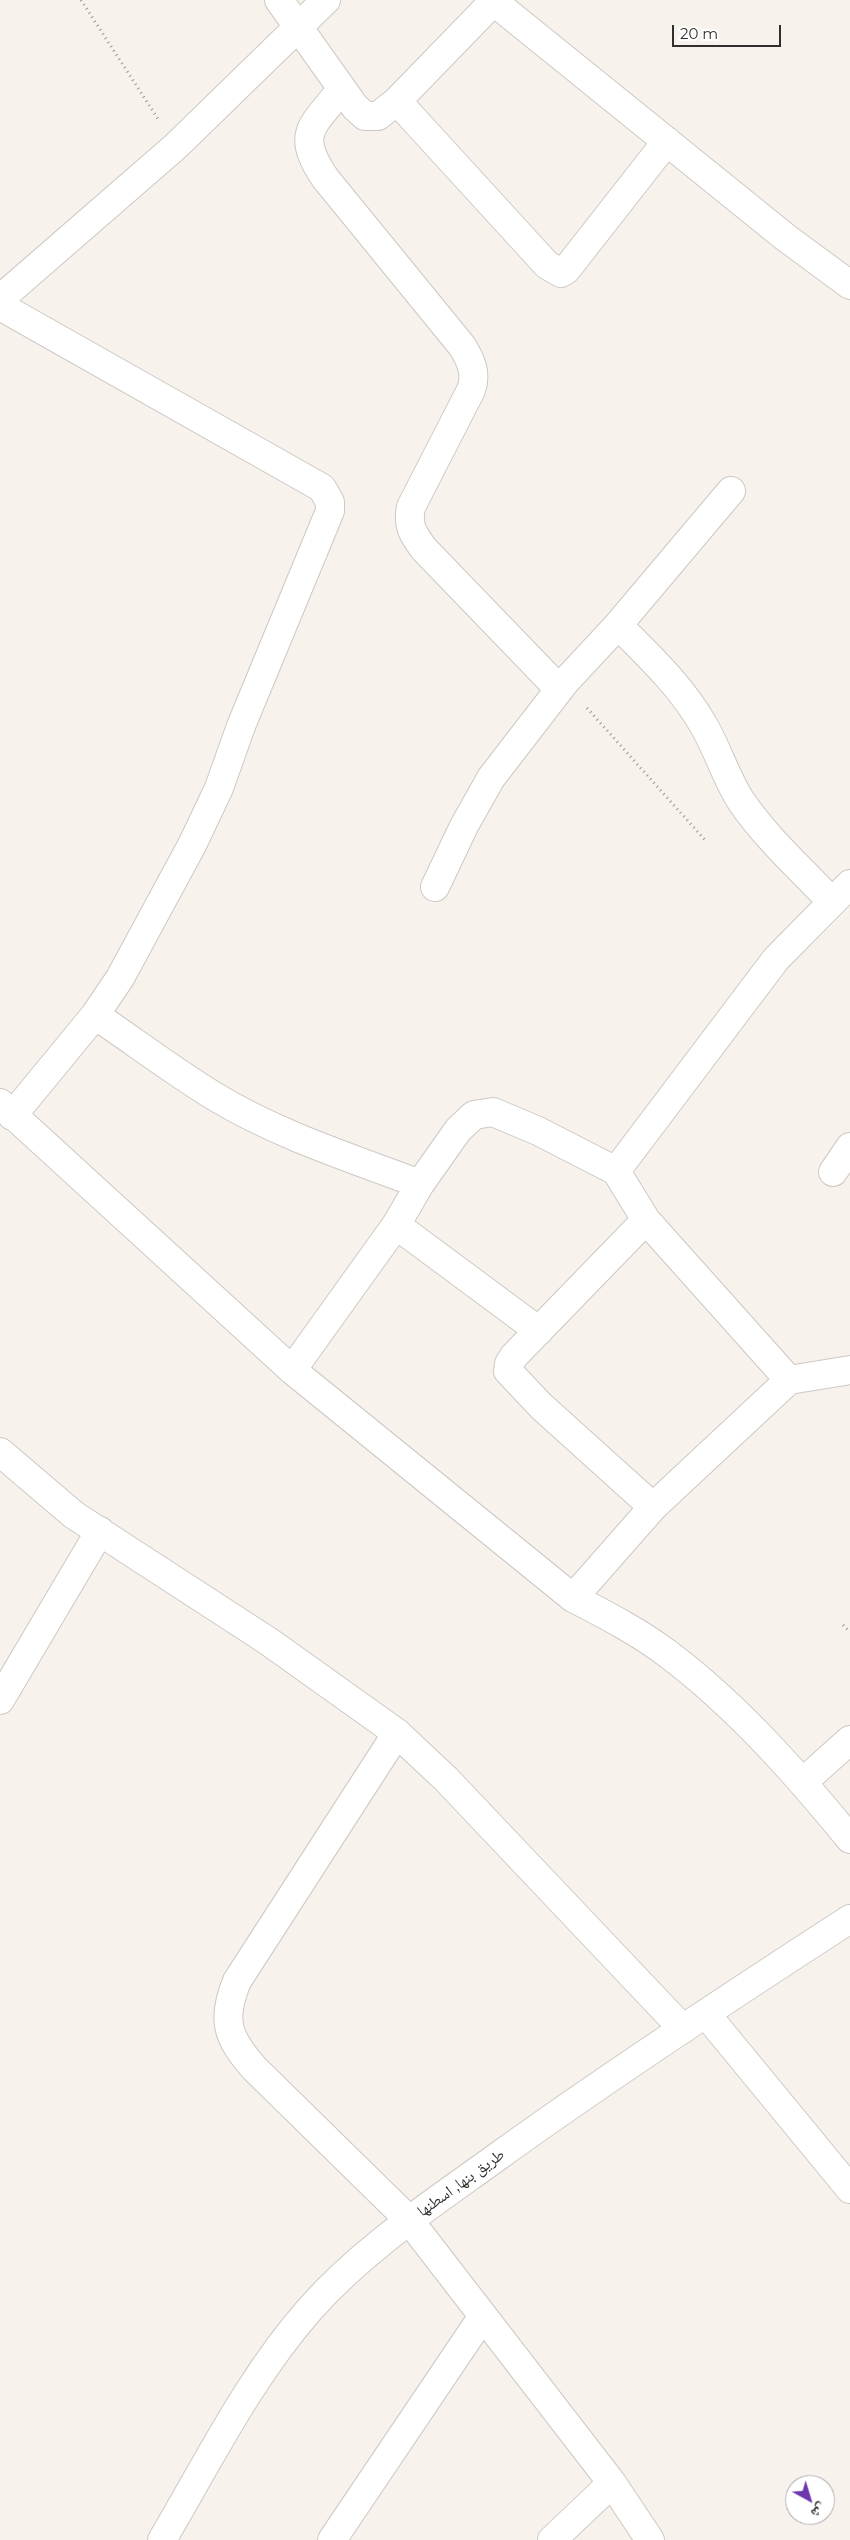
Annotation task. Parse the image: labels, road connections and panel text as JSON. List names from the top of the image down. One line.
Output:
{"streets":{"street":["طريق بنها, اسطنها"]},"scale_bar":"20 m","north":"bottom right"}
